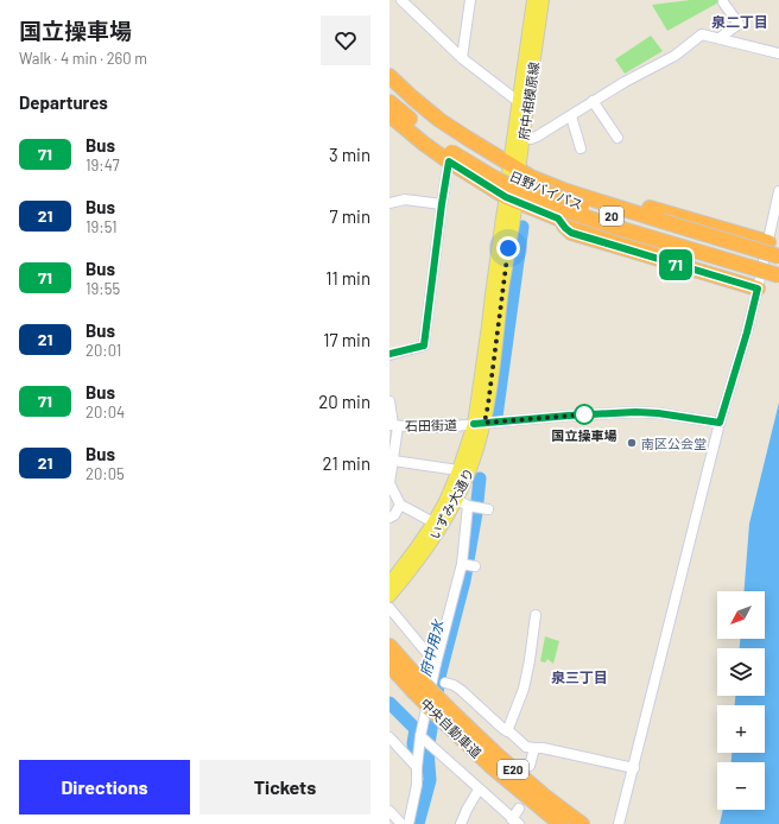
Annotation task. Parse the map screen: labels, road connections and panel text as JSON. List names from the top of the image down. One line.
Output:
{"streets":{"highway":["日野バイパス","20","中央自動車道","E20"],"main road":["府中相模原線","いずみ大通り"],"street":["石田街道"]},"crossings":[["府中相模原線","いずみ大通り"],["石田街道","いずみ大通り"]],"districts":["泉二丁目","泉三丁目"],"water":["府中用水"],"places":["国立操車場","南区公会堂"],"lines":["bus line 71"],"north":"bottom left","page":{"heading":[["国立操車場","Walk · 4 min · 260 m"],"Departures"],"on_map":"71","list":[{"mark":"71","name":"Bus","note":"19:47","value":"3 min"},{"mark":"21","name":"Bus","note":"19:51","value":"7 min"},{"mark":"71","name":"Bus","note":"19:55","value":"11 min"},{"mark":"21","name":"Bus","note":"20:01","value":"17 min"},{"mark":"71","name":"Bus","note":"20:04","value":"20 min"},{"mark":"21","name":"Bus","note":"20:05","value":"21 min"}],"map_buttons":["+","−"],"buttons":["Directions","Tickets"]}}
